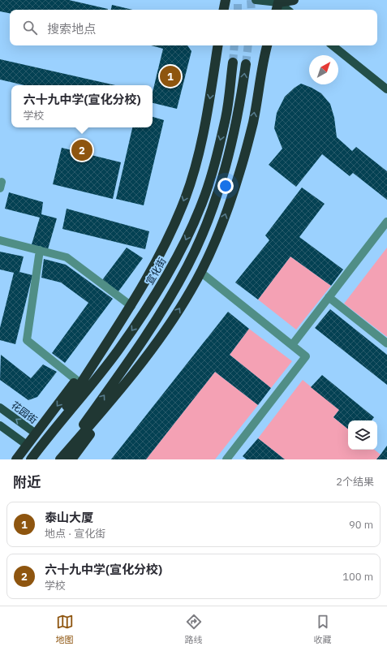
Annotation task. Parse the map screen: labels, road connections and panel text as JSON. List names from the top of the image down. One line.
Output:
{"streets":{"highway":["宣化街"],"main road":["花园街"]},"north":"top right","page":{"search":"搜索地点","pins":["1","2"],"popup":["六十九中学(宣化分校)","学校"],"heading":["附近","2个结果"],"list":[{"mark":"1","name":"泰山大厦","note":"地点 · 宣化街","value":"90 m"},{"mark":"2","name":"六十九中学(宣化分校)","note":"学校","value":"100 m"}],"nav":["地图","路线","收藏"]}}
